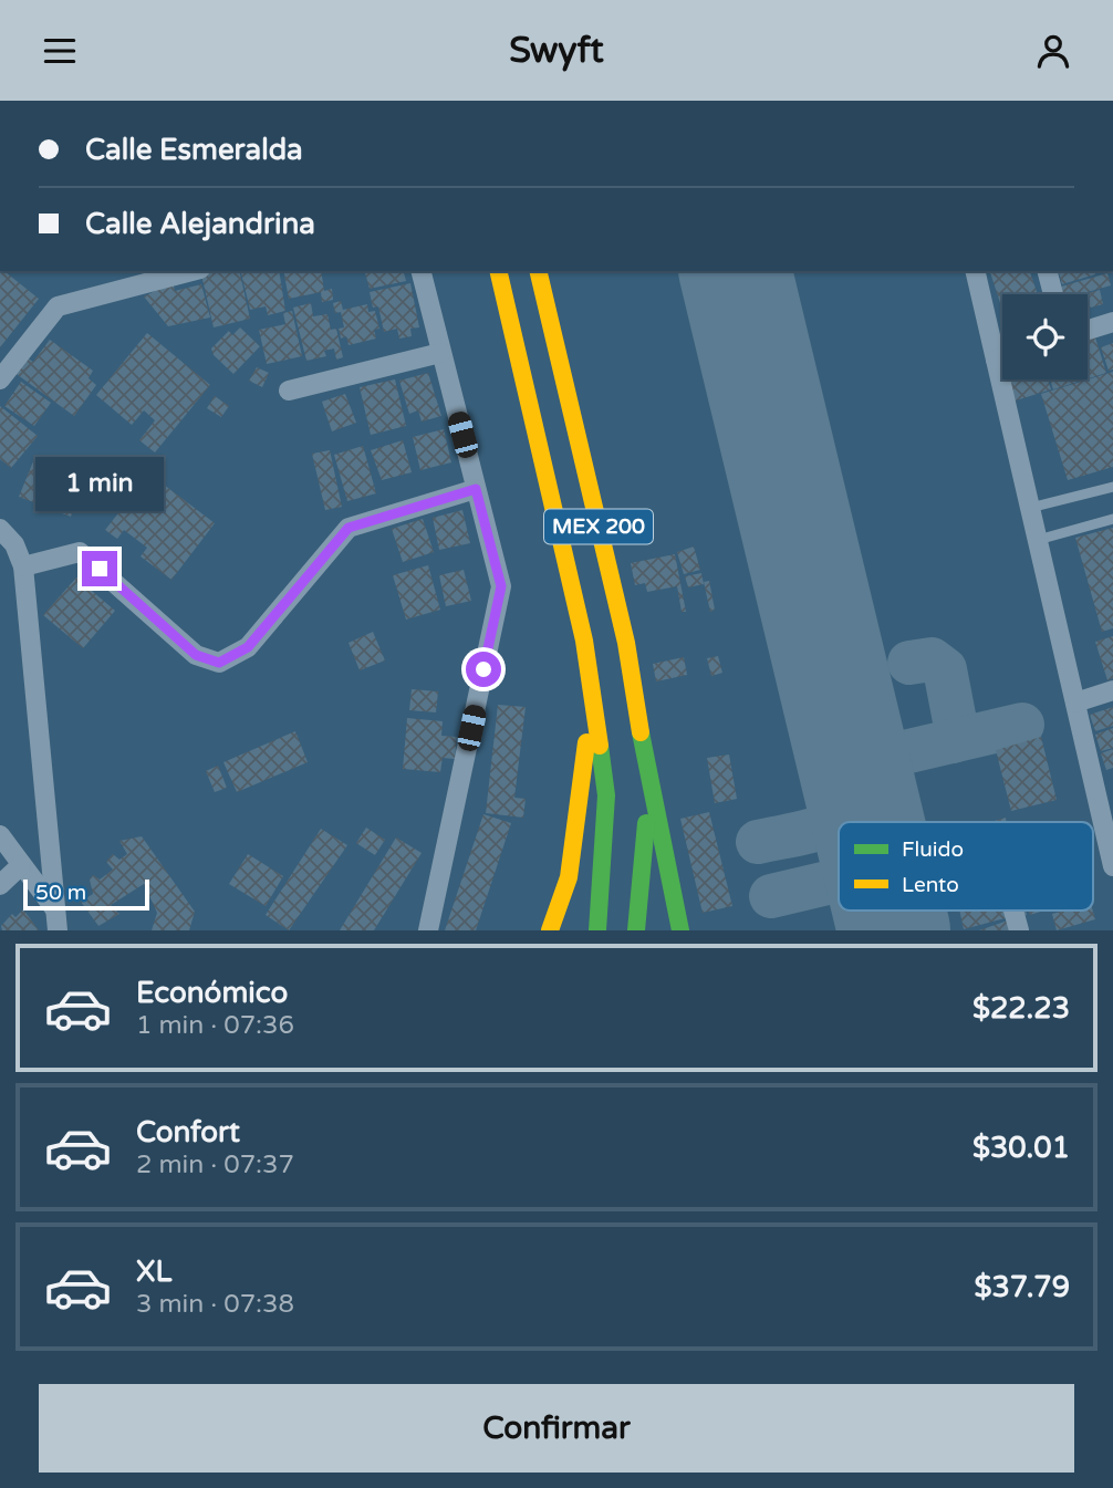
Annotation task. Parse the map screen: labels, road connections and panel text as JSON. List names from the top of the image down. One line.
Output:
{"streets":{"highway":["MEX 200"]},"legend":["Fluido","Lento"],"scale_bar":"50 m","page":{"header":"Swyft","banner":["Calle Esmeralda","Calle Alejandrina"],"bubble":"1 min","scale":"50 m","list":[{"name":"Económico","note":"1 min · 07:36","value":"$22.23"},{"name":"Confort","note":"2 min · 07:37","value":"$30.01"},{"name":"XL","note":"3 min · 07:38","value":"$37.79"}],"buttons":"Confirmar"}}
